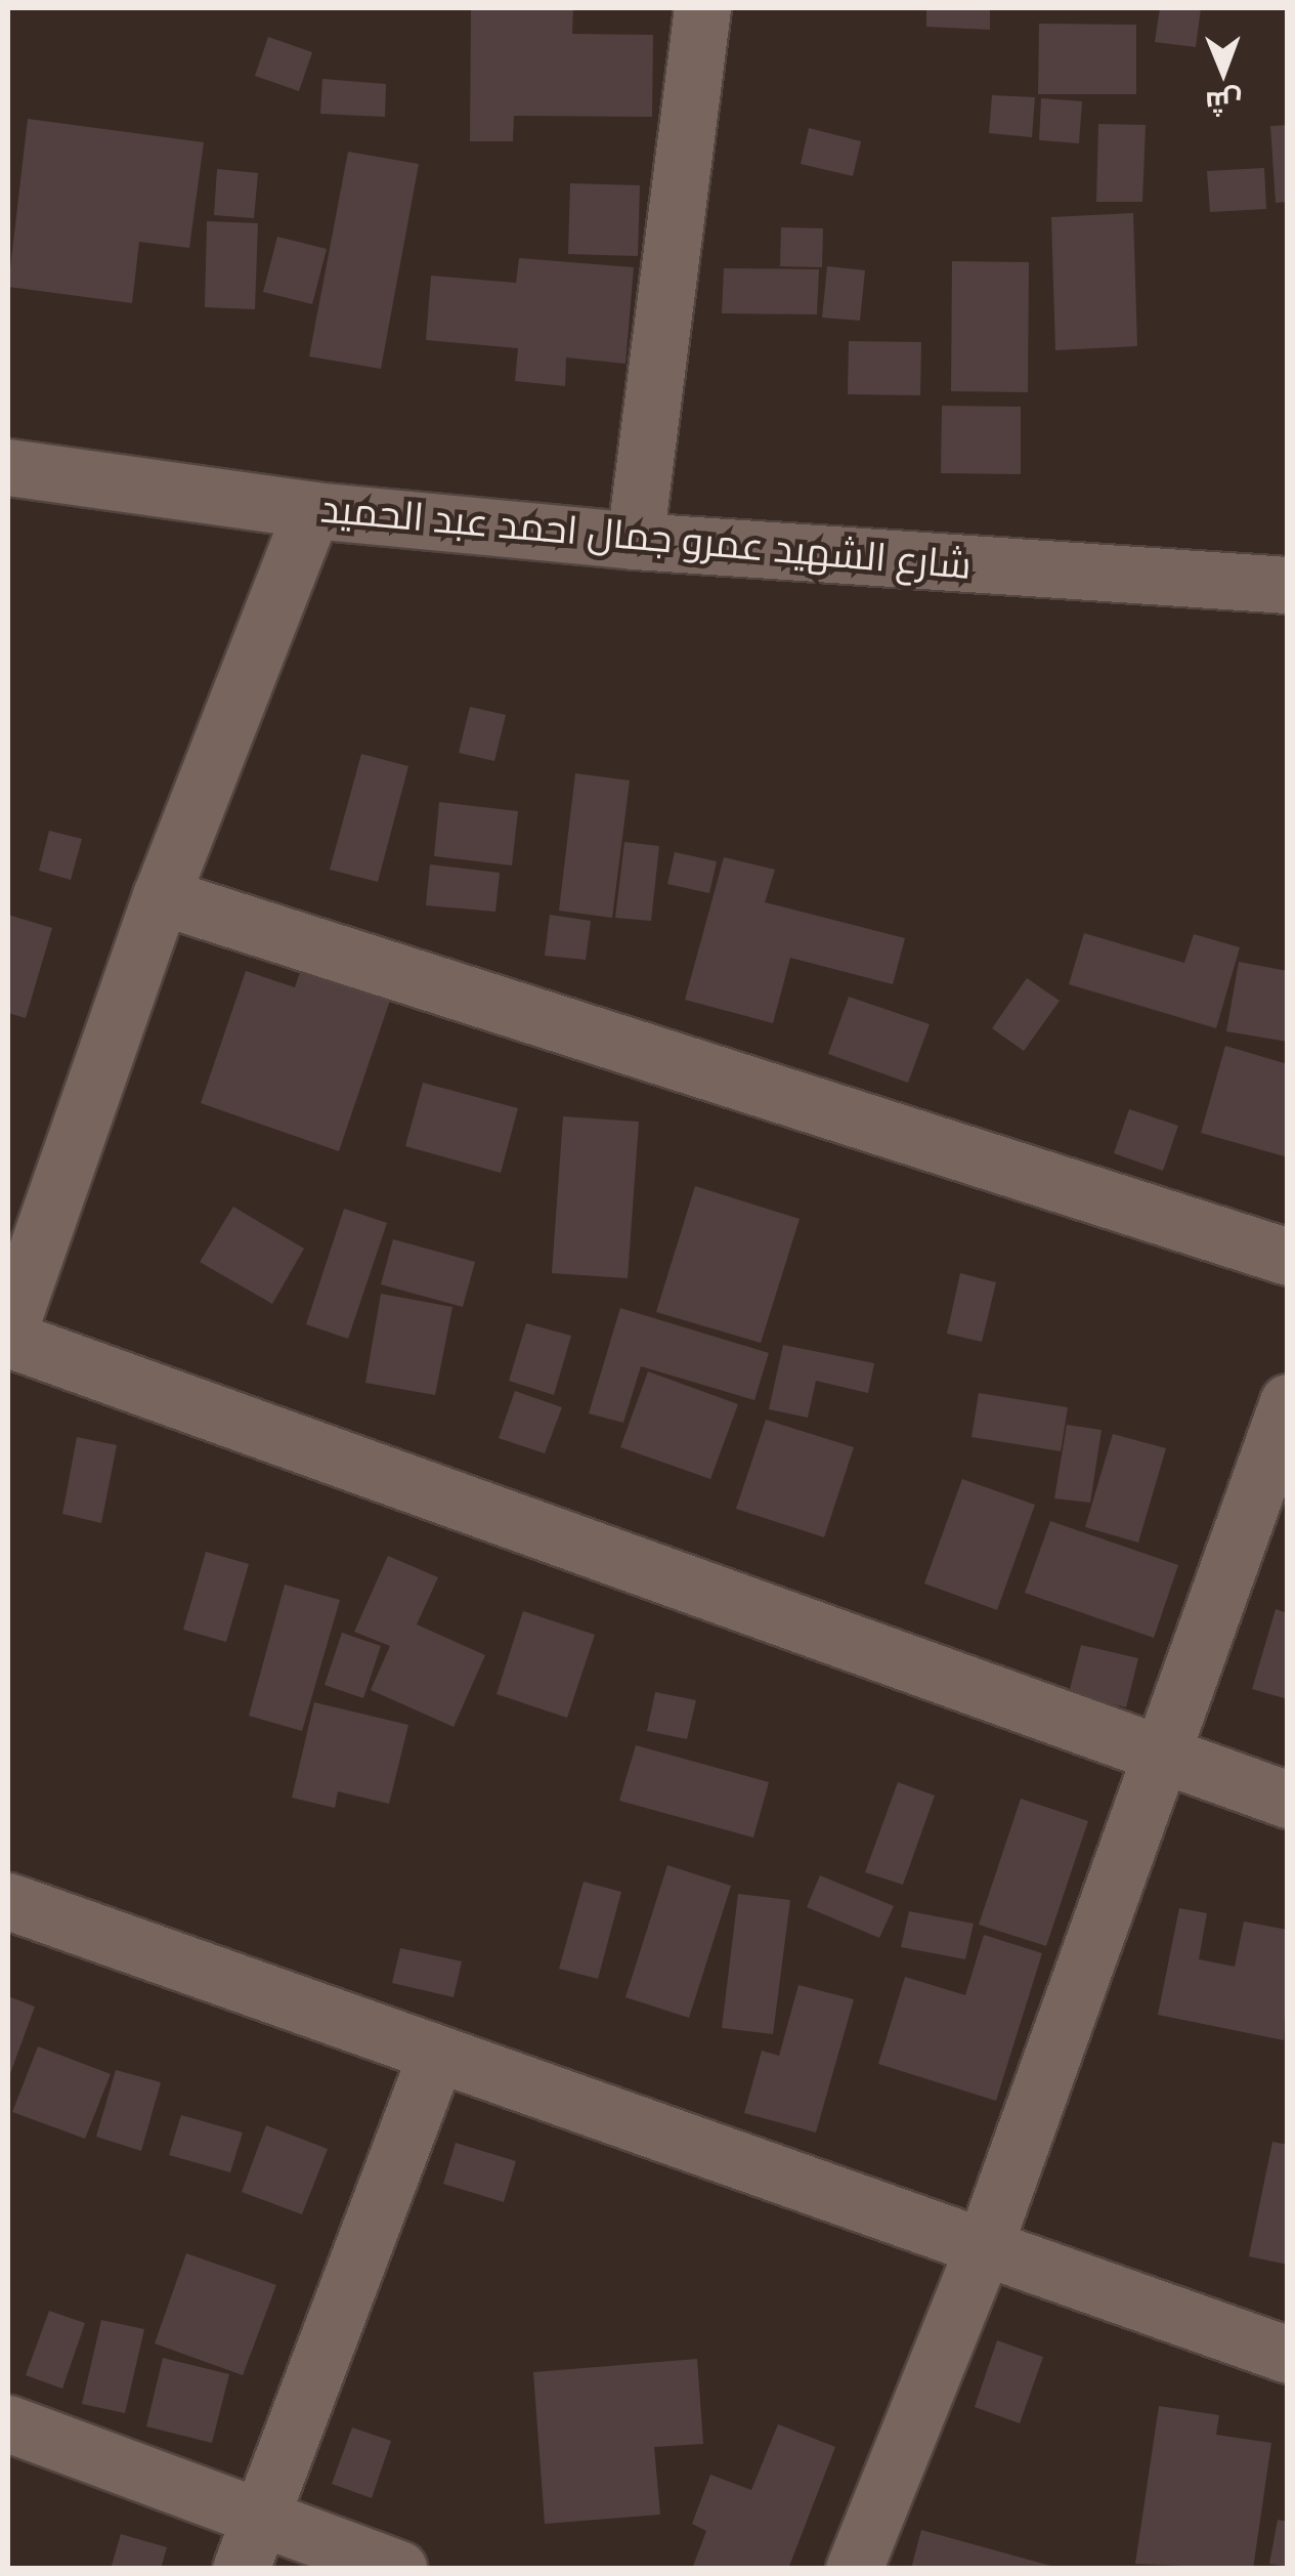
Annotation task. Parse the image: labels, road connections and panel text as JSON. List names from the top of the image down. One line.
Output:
{"streets":{"street":["شارع الشهيد عمرو جمال احمد عبد الحميد"]},"north":"bottom"}
